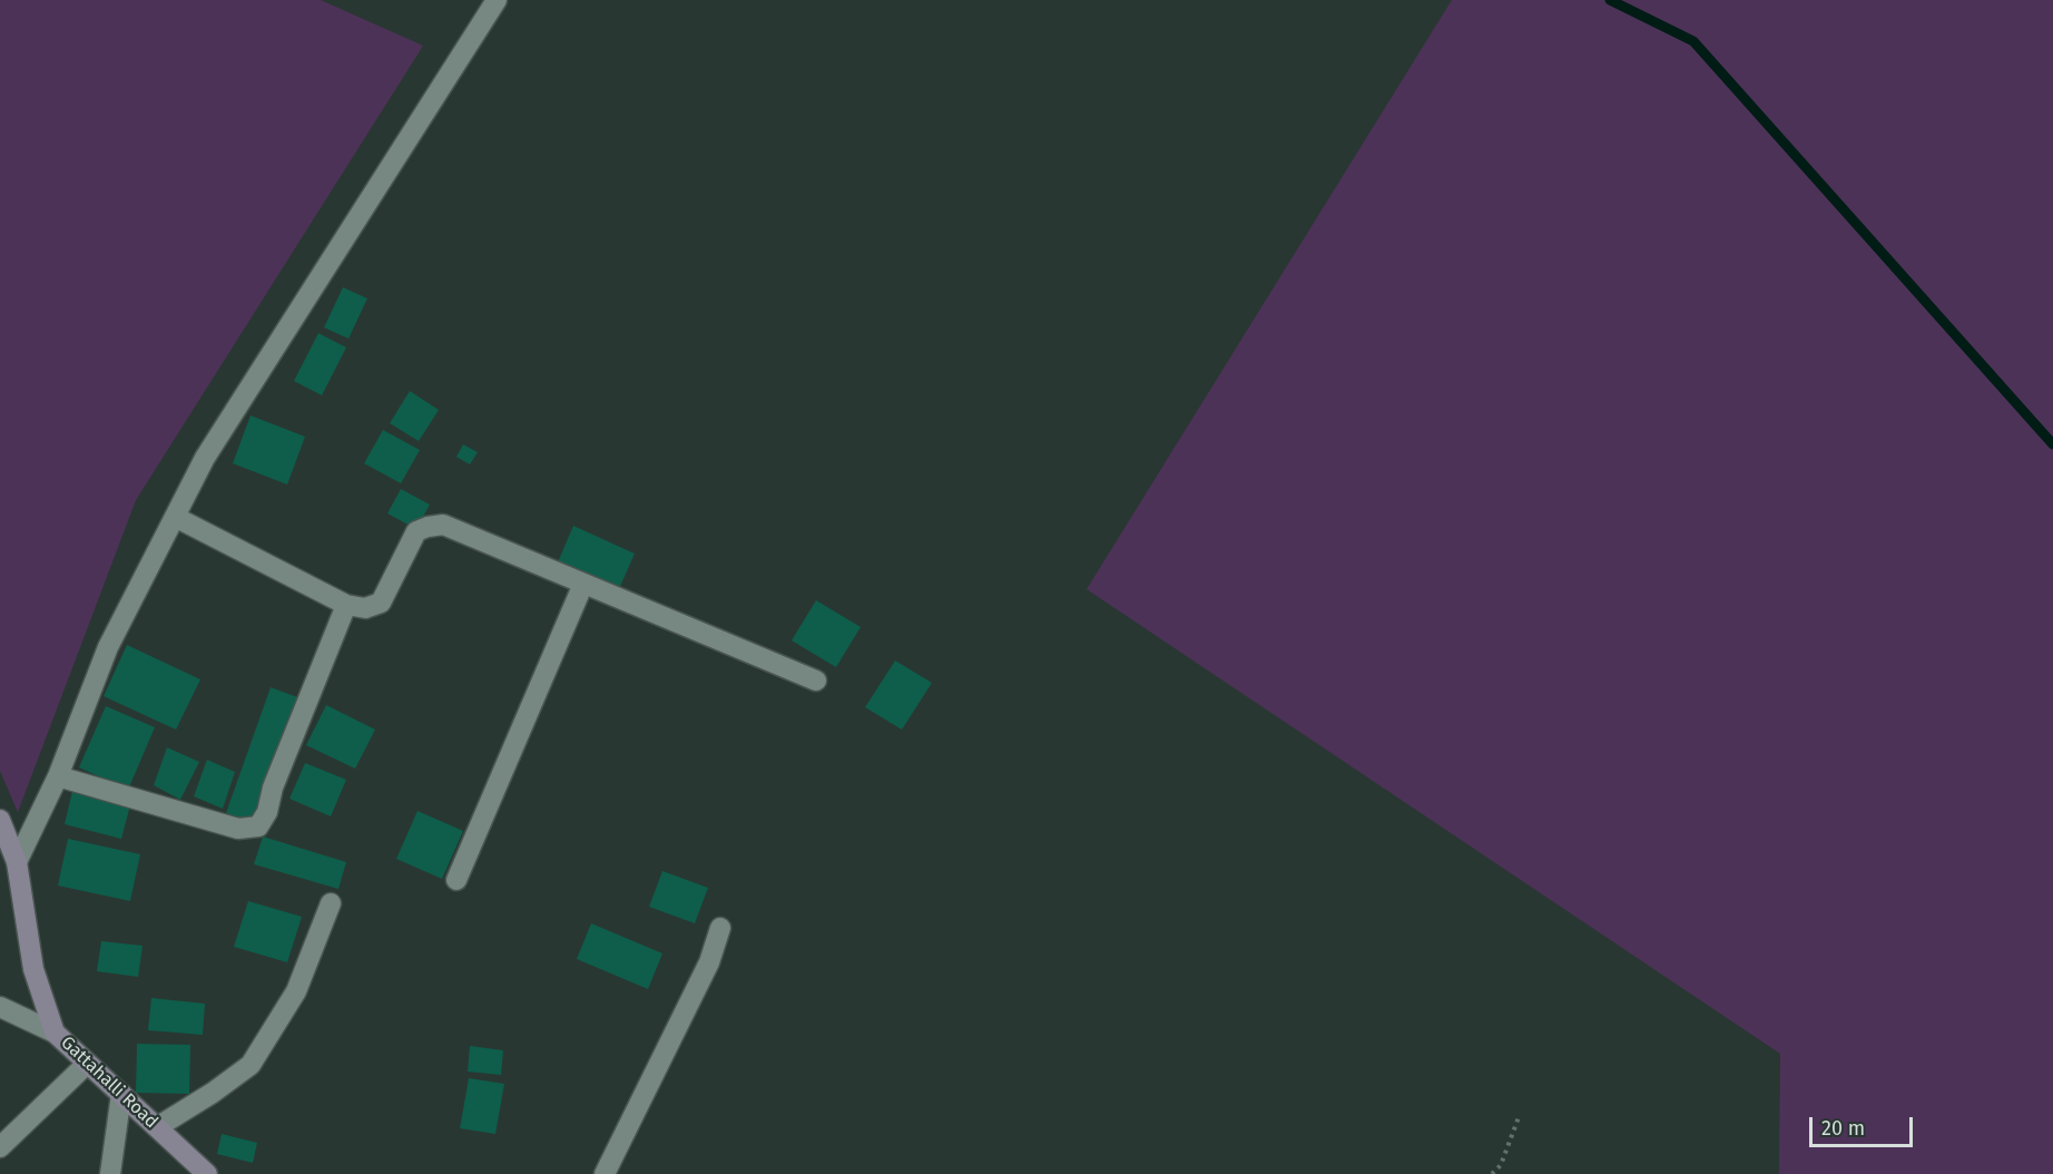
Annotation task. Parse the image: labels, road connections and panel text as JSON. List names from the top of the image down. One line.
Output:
{"streets":{"main road":["Gattahalli Road"]},"scale_bar":"20 m"}
